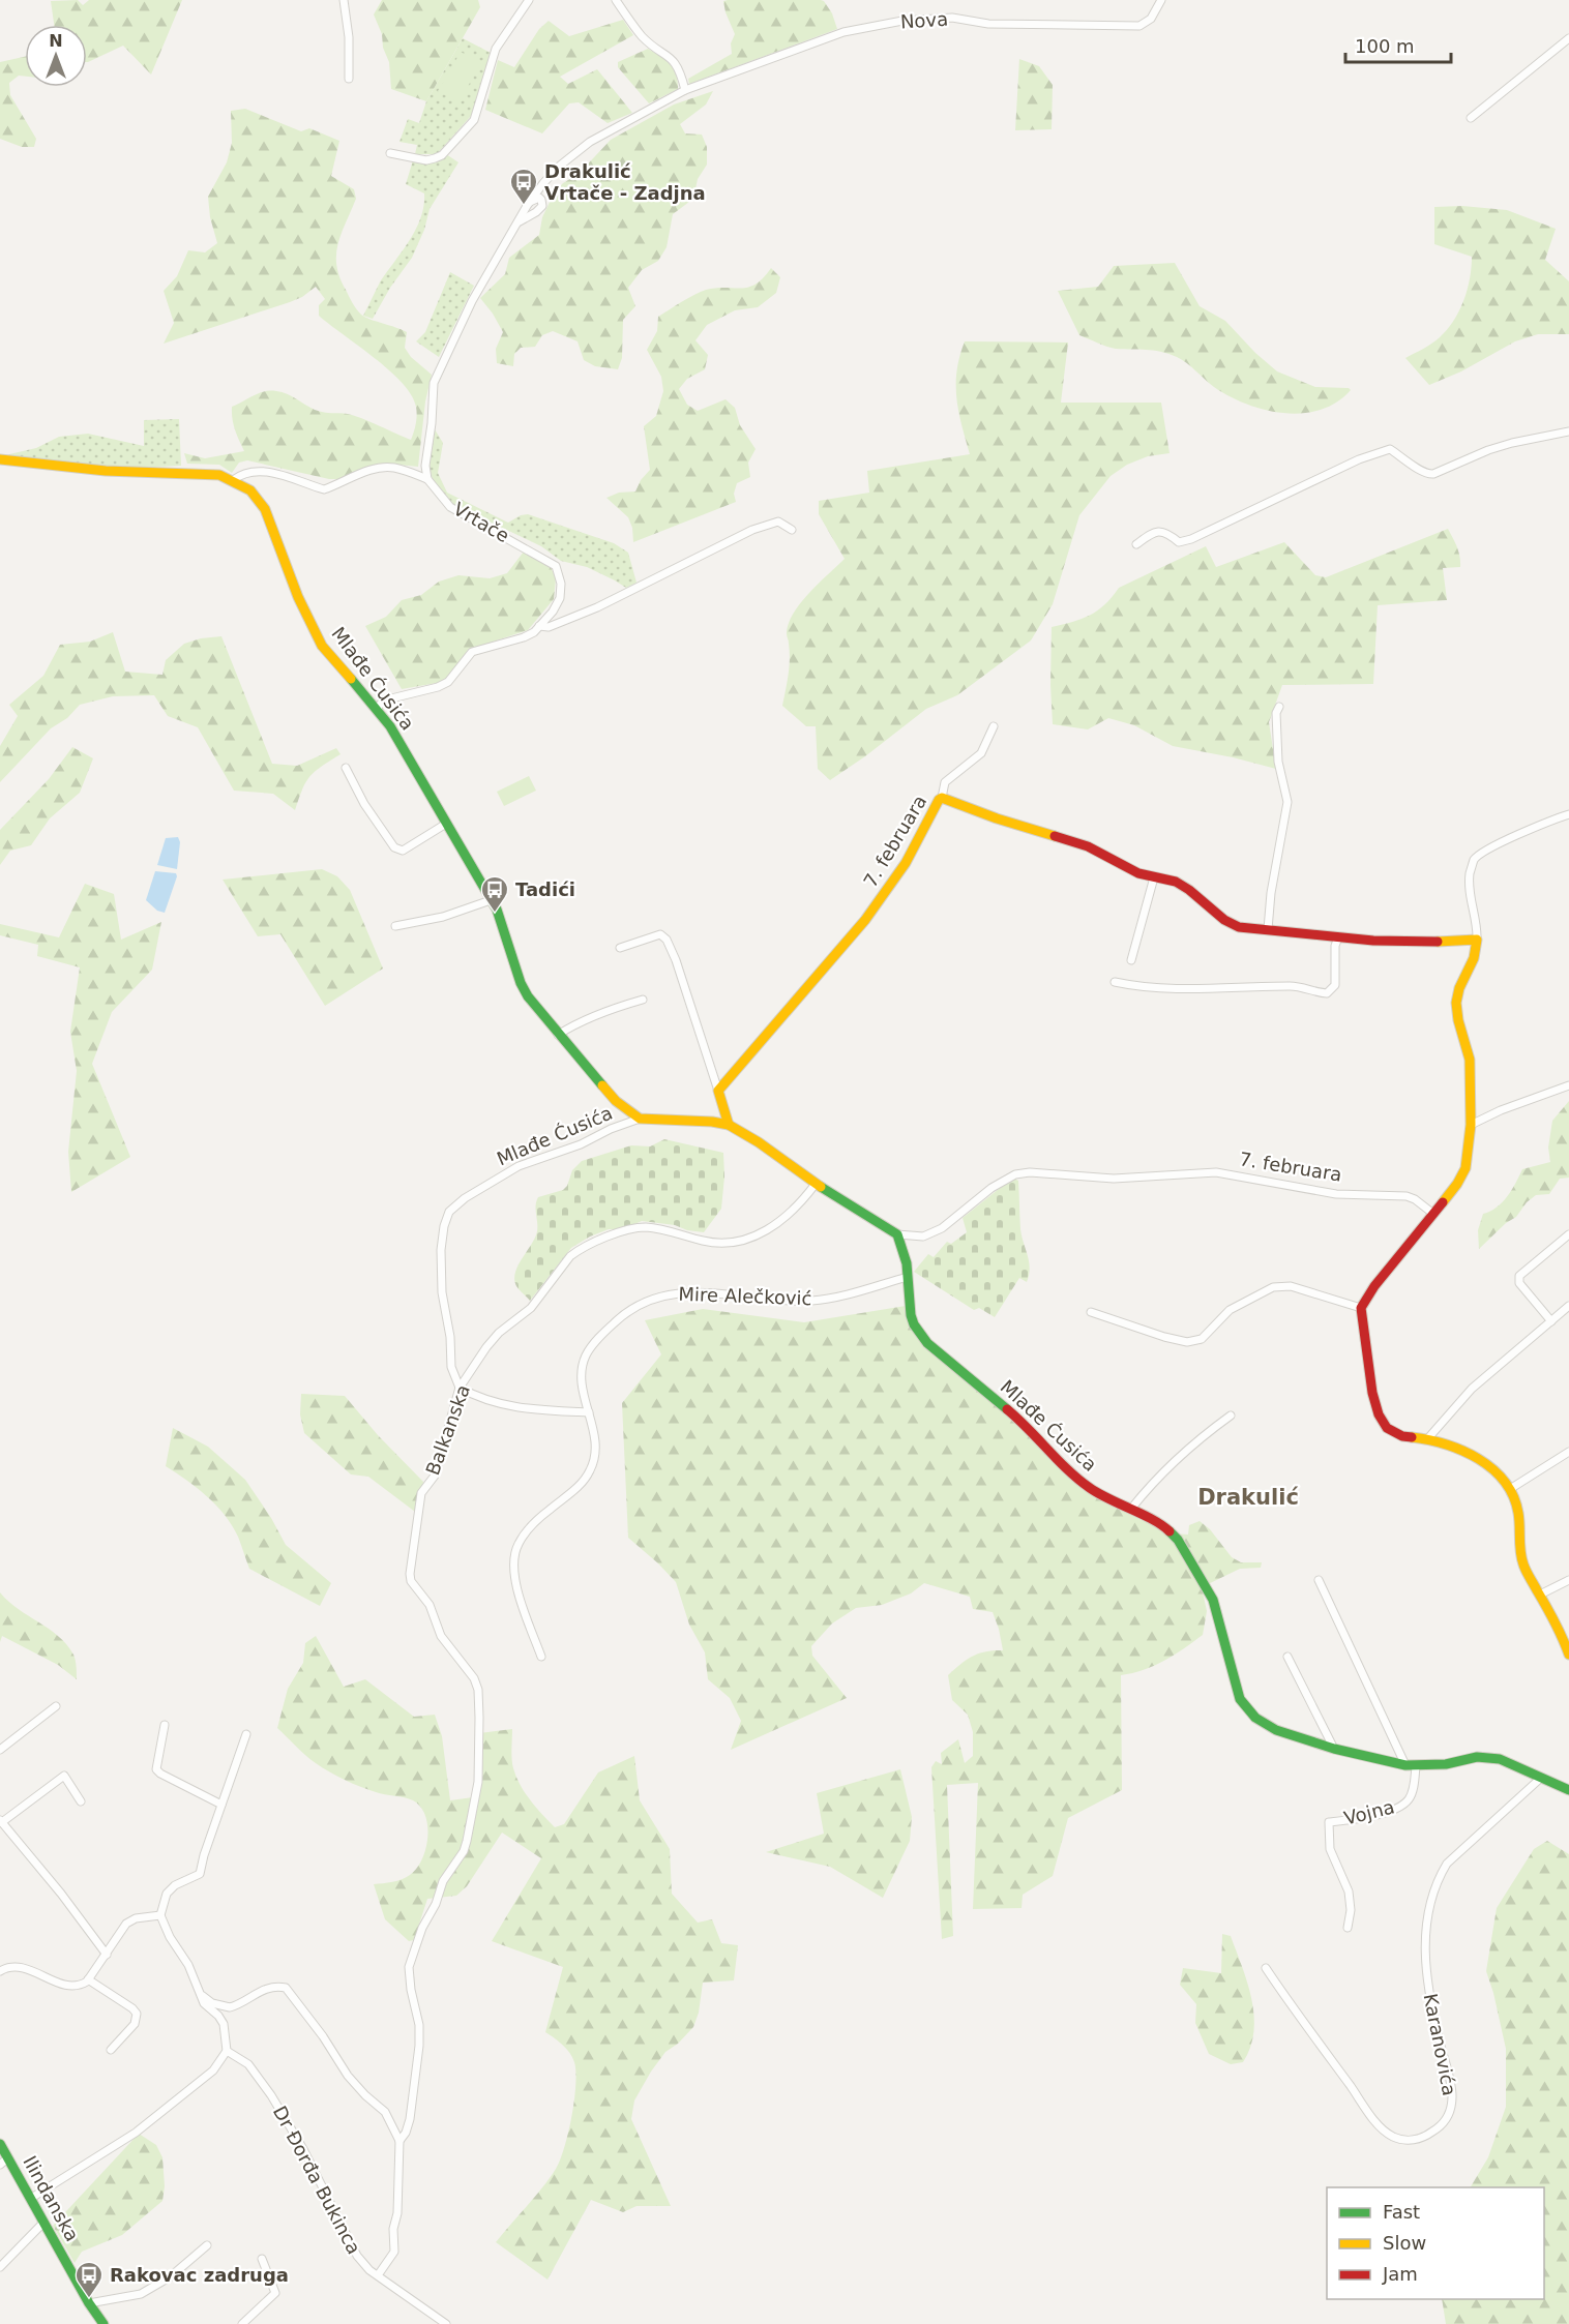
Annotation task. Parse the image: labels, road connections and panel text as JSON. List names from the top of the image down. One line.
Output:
{"streets":{"street":["Nova","Vrtače","Mlađe Ćusića","7. februara","Mire Alečković","Balkanska","Vojna","Karanovića","Dr Đorđa Bukinca","Ilindanska"]},"crossings":[["Vrtače","Mlađe Ćusića"],["Mlađe Ćusića","7. februara"],["Mlađe Ćusića","Mire Alečković"],["Mlađe Ćusića","Balkanska"],["Mlađe Ćusića","Vojna"],["Mlađe Ćusića","Karanovića"]],"districts":["Drakulić"],"places":{"bus stop":["Drakulić Vrtače - Zadjna","Tadići","Rakovac zadruga"]},"legend":["Fast","Slow","Jam"],"scale_bar":"100 m","north":"top"}
